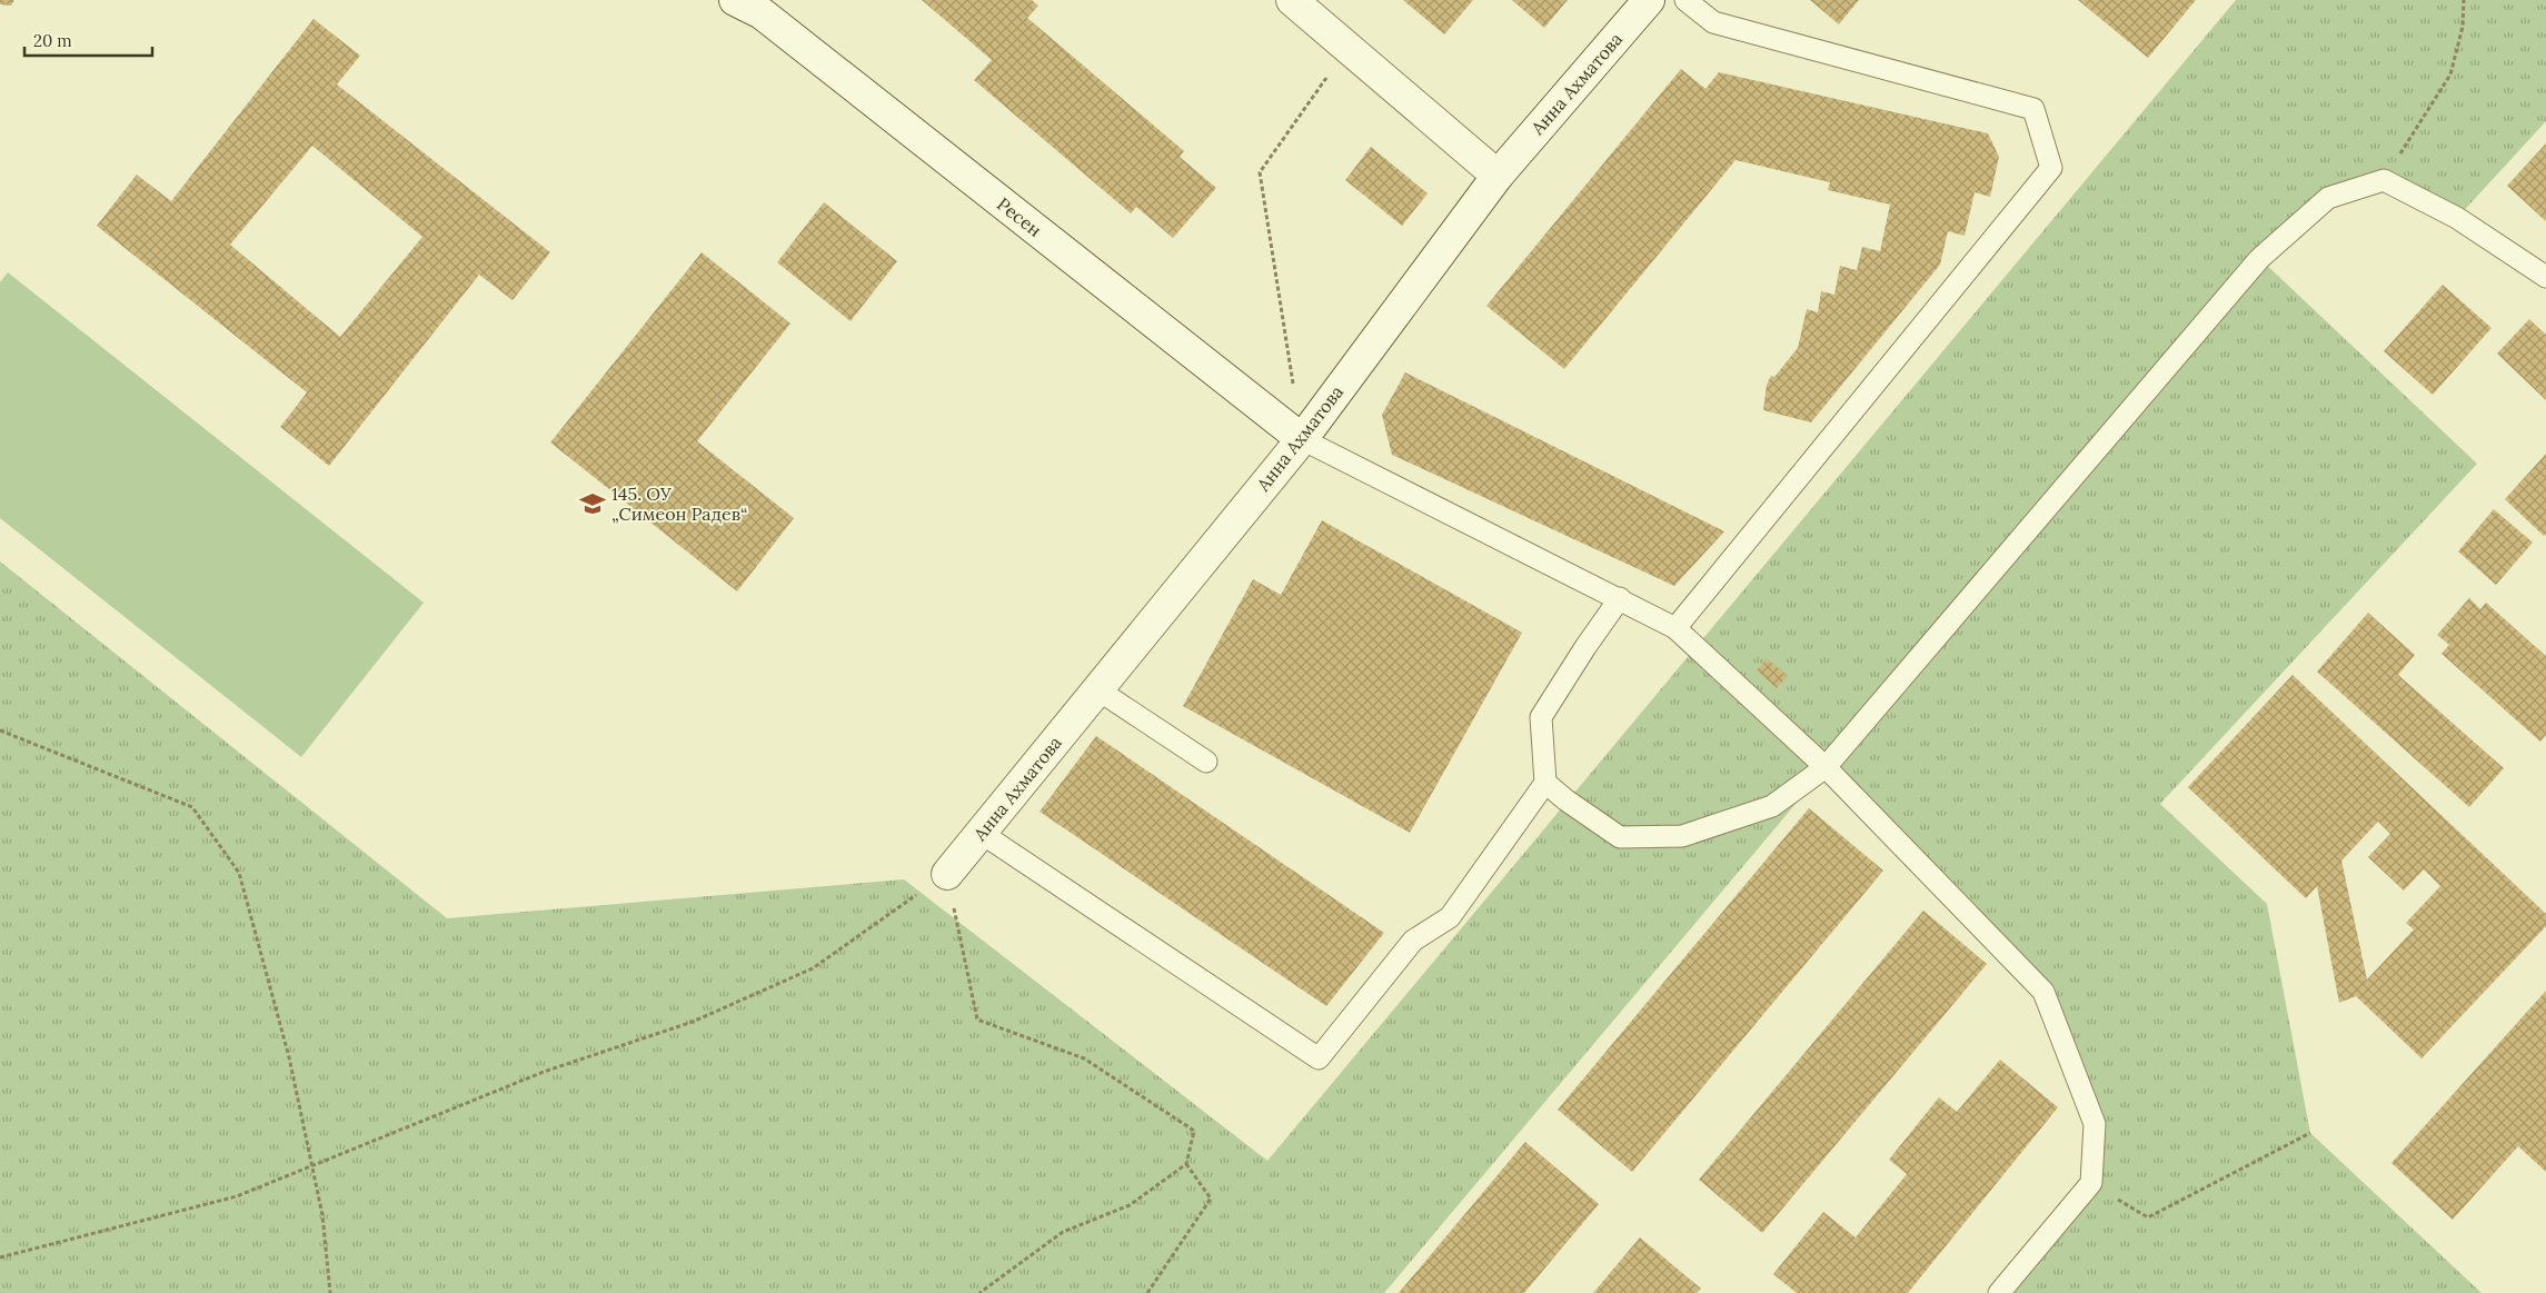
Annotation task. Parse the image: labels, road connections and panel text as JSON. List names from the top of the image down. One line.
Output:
{"streets":{"street":["Анна Ахматова","Ресен"]},"crossings":[["Анна Ахматова","Ресен"]],"places":{"school or university":["145. ОУ „Симеон Радев“"]},"scale_bar":"20 m"}
